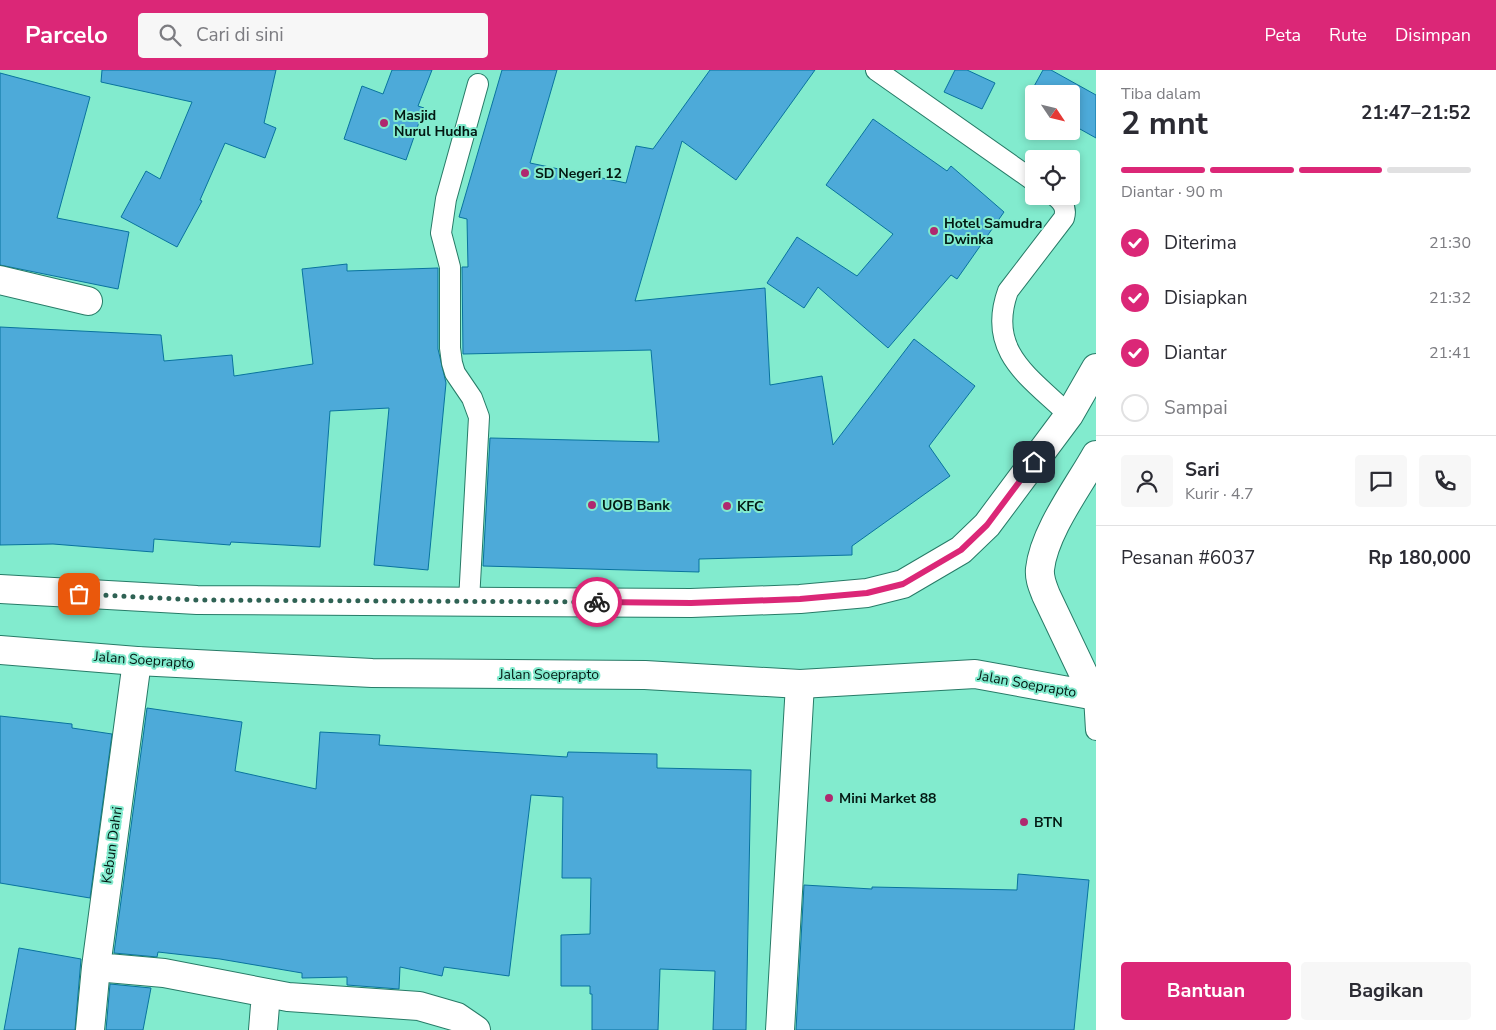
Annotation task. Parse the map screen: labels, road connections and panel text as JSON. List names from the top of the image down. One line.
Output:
{"streets":{"main road":["Jalan Soeprapto","Kebun Dahri"]},"crossings":[["Jalan Soeprapto","Kebun Dahri"]],"places":["Masjid Nurul Hudha","SD Negeri 12","Hotel Samudra Dwinka","UOB Bank","KFC","Mini Market 88","BTN"],"north":"bottom right","page":{"header":"Parcelo","search":"Cari di sini","nav":["Peta","Rute","Disimpan"],"heading":["2 mnt","Tiba dalam","21:47–21:52"],"panel":["Sari","Kurir · 4.7","Pesanan #6037","Rp 180,000"],"bar":"Diantar · 90 m","list":[["Diterima","21:30"],["Disiapkan","21:32"],["Diantar","21:41"],"Sampai"],"buttons":["Bantuan","Bagikan"]}}
